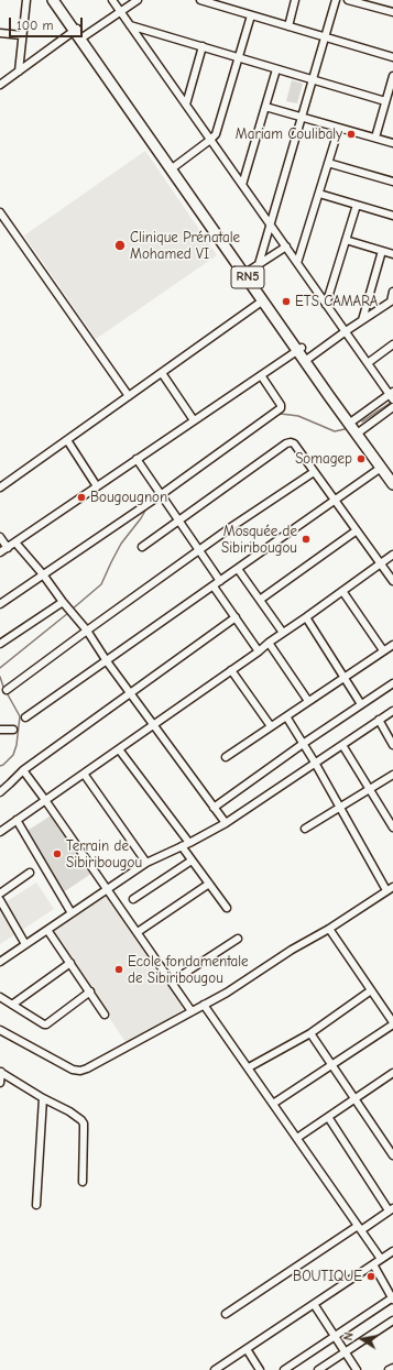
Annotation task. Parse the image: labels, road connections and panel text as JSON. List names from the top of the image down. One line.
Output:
{"streets":{"highway":["RN5"]},"places":["Mariam Coulibaly","Clinique Prénatale Mohamed VI","ETS CAMARA","Somagep","Bougougnon","Mosquée de Sibiribougou","Terrain de Sibiribougou","Ecole fondamentale de Sibiribougou","BOUTIQUE"],"scale_bar":"100 m","north":"left"}
